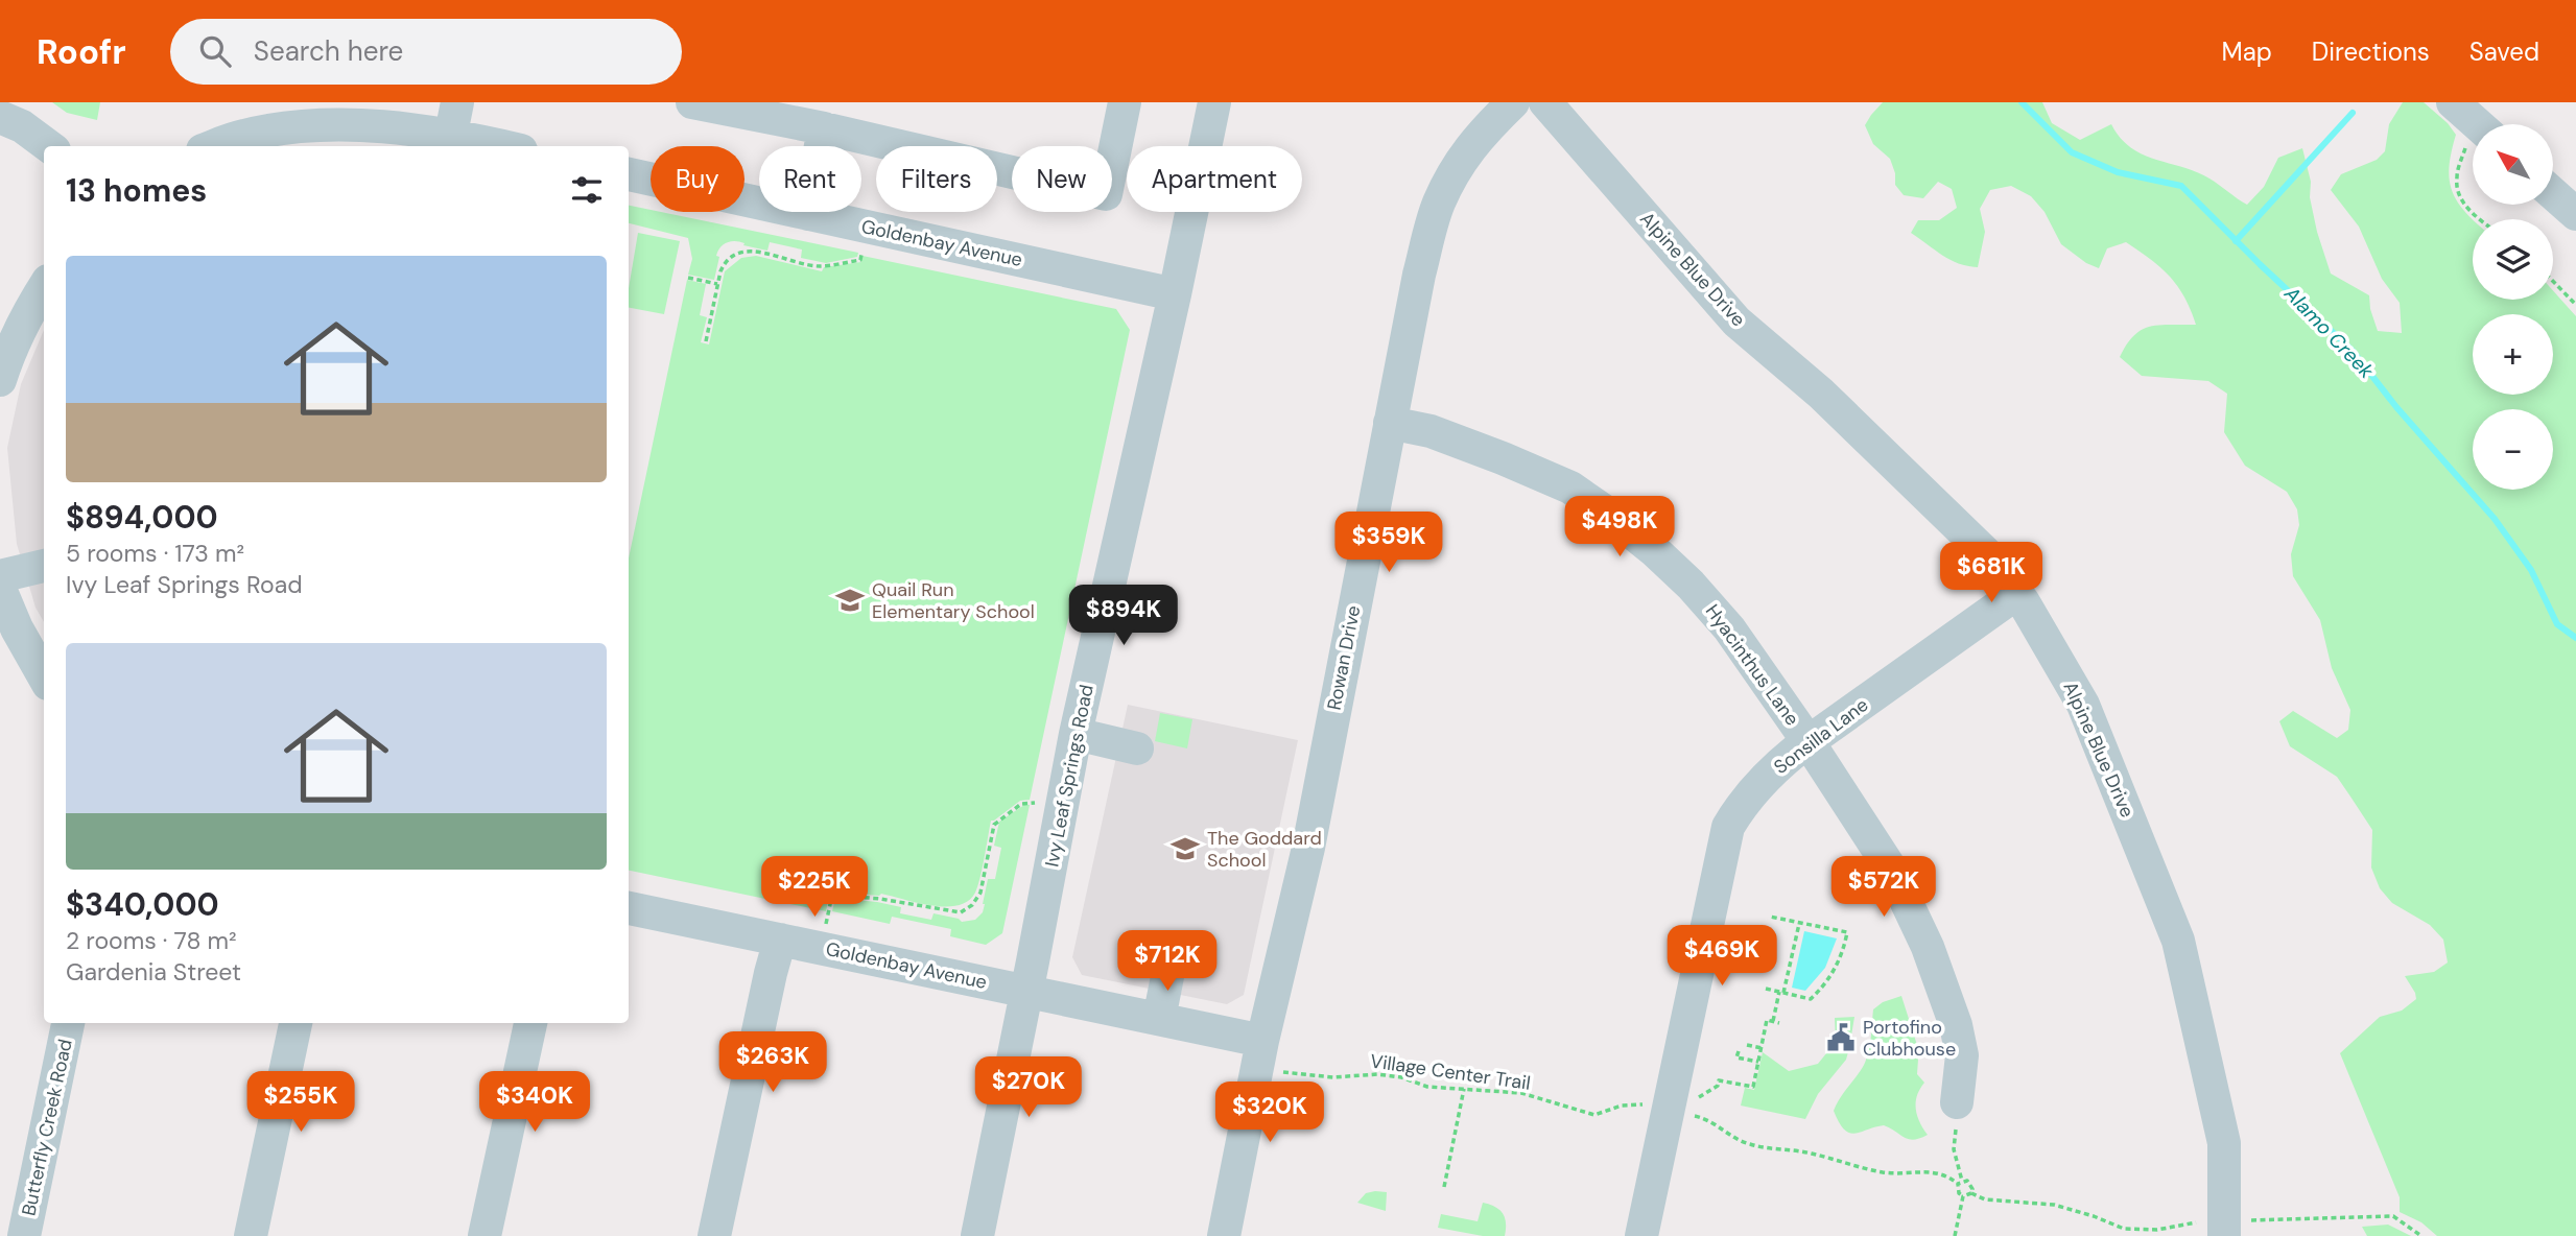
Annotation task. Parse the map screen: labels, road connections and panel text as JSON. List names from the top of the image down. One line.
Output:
{"streets":{"street":["Goldenbay Avenue","Alpine Blue Drive","Rowan Drive","Hyacinthus Lane","Sonsilla Lane","Ivy Leaf Springs Road","Butterfly Creek Road"],"path":["Village Center Trail"]},"crossings":[["Goldenbay Avenue","Rowan Drive"],["Goldenbay Avenue","Ivy Leaf Springs Road"],["Alpine Blue Drive","Sonsilla Lane"],["Rowan Drive","Hyacinthus Lane"],["Hyacinthus Lane","Sonsilla Lane"]],"water":["Alamo Creek"],"places":{"school or university":["Quail Run Elementary School","The Goddard School"],"public building":["Portofino Clubhouse"]},"north":"top left","page":{"header":"Roofr","search":"Search here","nav":["Map","Directions","Saved"],"map_buttons":["+","−"],"chip":["Buy","Rent","Filters","New","Apartment"],"heading":"13 homes","list":[{"name":"$894,000","note":"5 rooms · 173 m² · Ivy Leaf Springs Road"},{"name":"$340,000","note":"2 rooms · 78 m² · Gardenia Street"}],"price":["$498K","$359K","$681K","$894K","$225K","$572K","$469K","$712K","$263K","$270K","$255K","$340K","$320K"]}}
